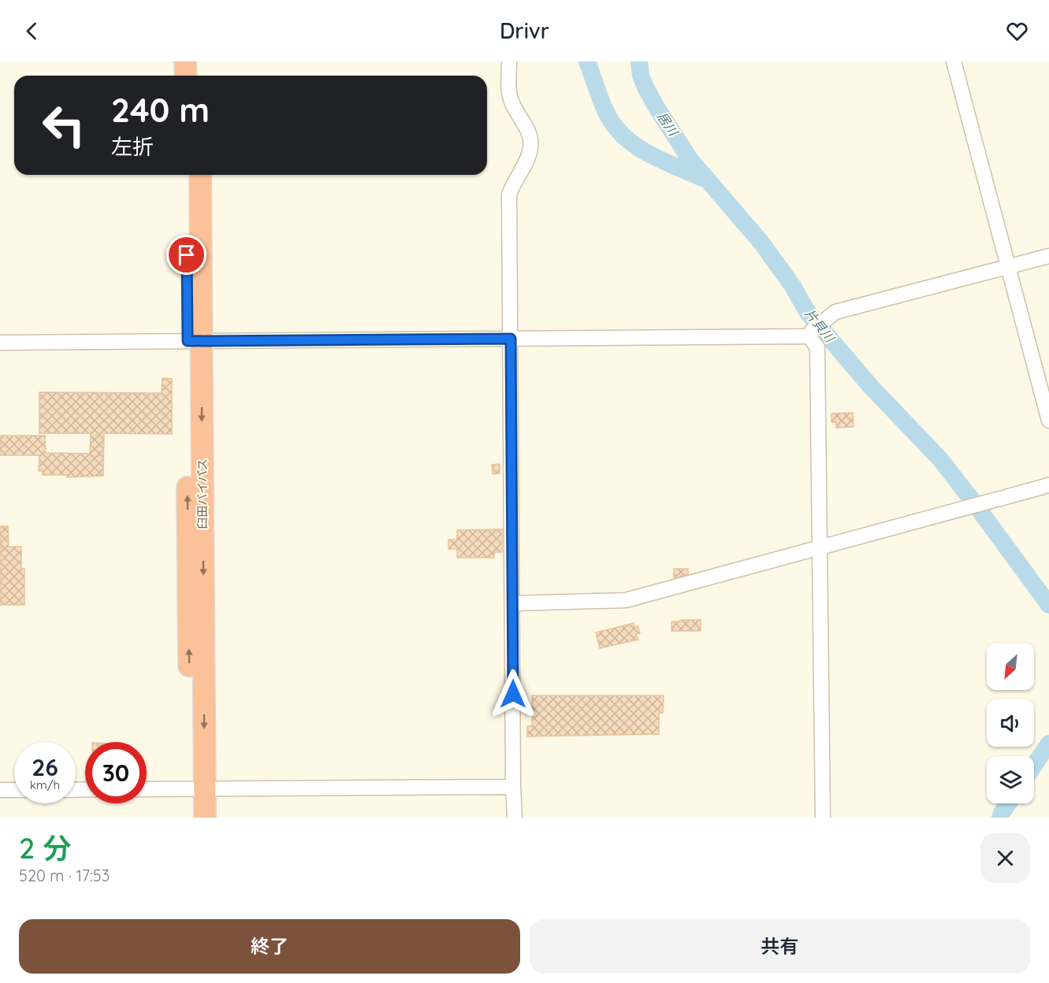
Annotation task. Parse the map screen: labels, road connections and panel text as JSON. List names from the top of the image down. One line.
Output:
{"streets":{"highway":["臼田バイパス"]},"water":["居川","片貝川"],"north":"bottom left","page":{"header":"Drivr","turn":["240 m","左折"],"speed":"26 km/h","limit":"30","heading":["2 分","520 m · 17:53"],"buttons":["終了","共有"]}}
